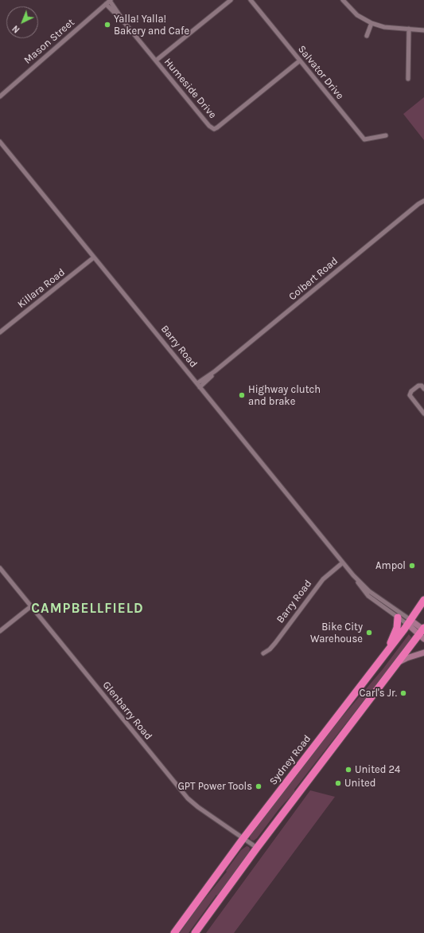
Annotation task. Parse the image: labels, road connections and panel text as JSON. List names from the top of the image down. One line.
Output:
{"streets":{"highway":["Sydney Road"],"main road":["Barry Road"],"street":["Mason Street","Salvator Drive","Humeside Drive","Colbert Road","Killara Road","Glenbarry Road"]},"crossings":[["Mason Street","Humeside Drive"],["Salvator Drive","Humeside Drive"],["Colbert Road","Barry Road"],["Killara Road","Barry Road"],["Barry Road","Sydney Road"],["Glenbarry Road","Sydney Road"]],"districts":["CAMPBELLFIELD"],"places":["Yalla! Yalla! Bakery and Cafe","Highway clutch and brake","Ampol","Bike City Warehouse","Carl's Jr.","United 24","United","GPT Power Tools"],"north":"bottom left"}
